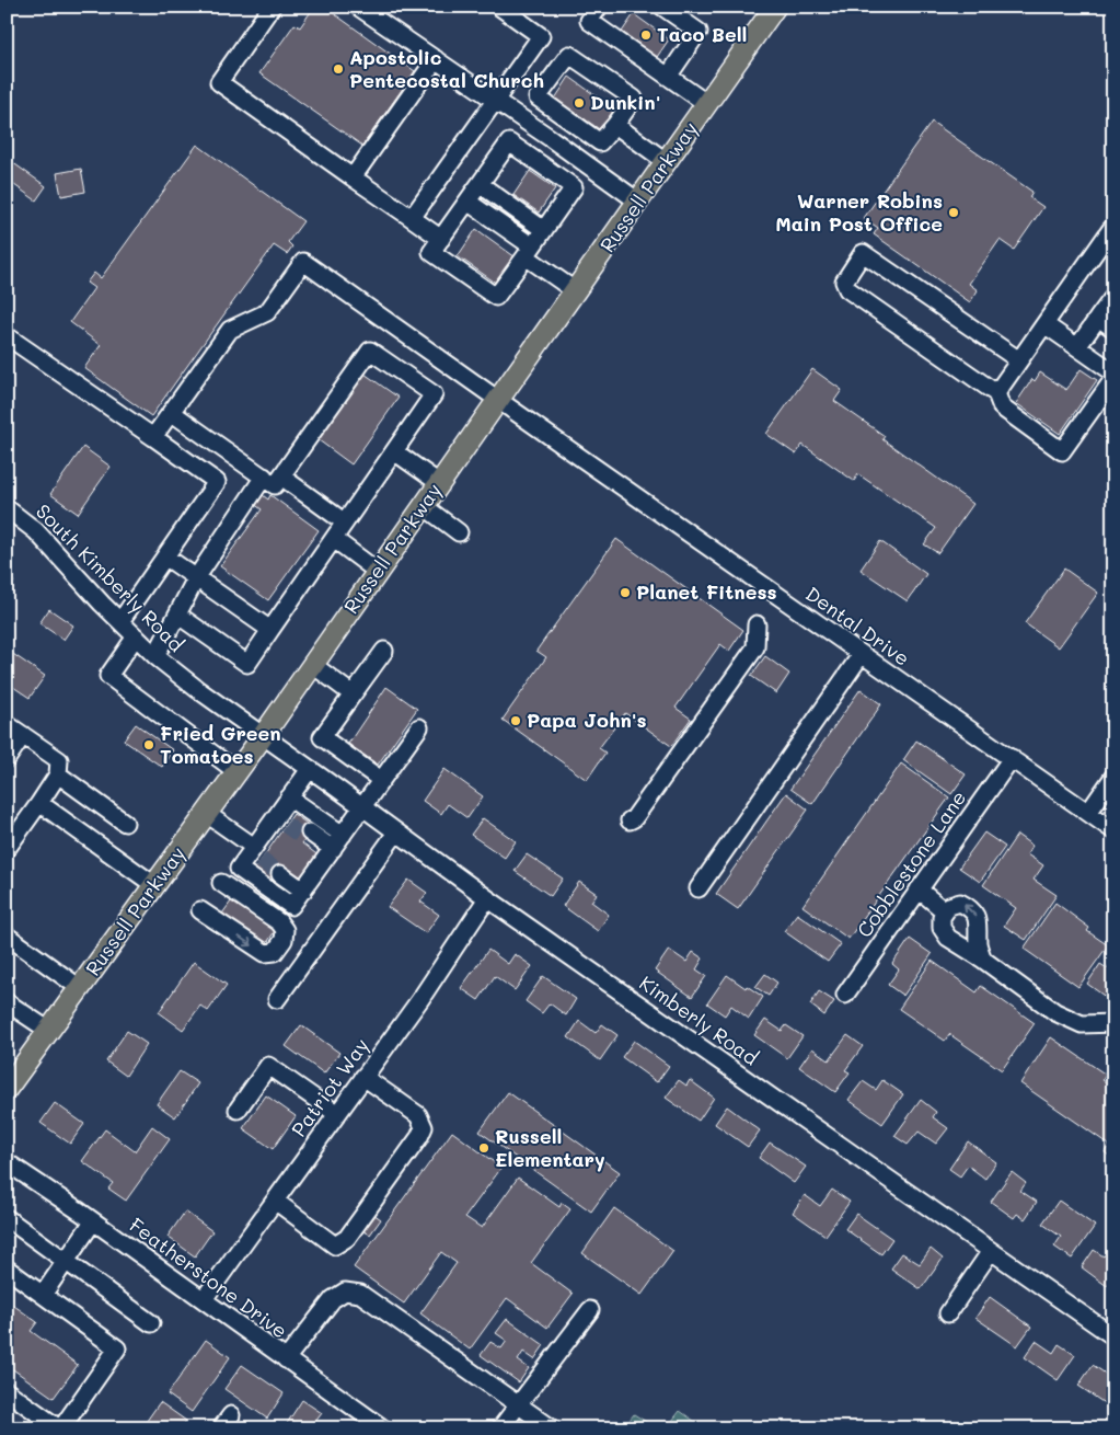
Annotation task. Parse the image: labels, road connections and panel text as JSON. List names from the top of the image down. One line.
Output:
{"streets":{"main road":["Russell Parkway"],"street":["South Kimberly Road","Dental Drive","Cobblestone Lane","Kimberly Road","Patriot Way","Featherstone Drive"]},"crossings":[["Russell Parkway","South Kimberly Road"],["Russell Parkway","Dental Drive"],["Russell Parkway","Kimberly Road"],["South Kimberly Road","Kimberly Road"],["Dental Drive","Cobblestone Lane"],["Kimberly Road","Patriot Way"],["Patriot Way","Featherstone Drive"]],"places":["Taco Bell","Apostolic Pentecostal Church","Dunkin'","Warner Robins Main Post Office","Planet Fitness","Papa John's","Fried Green Tomatoes","Russell Elementary"]}
